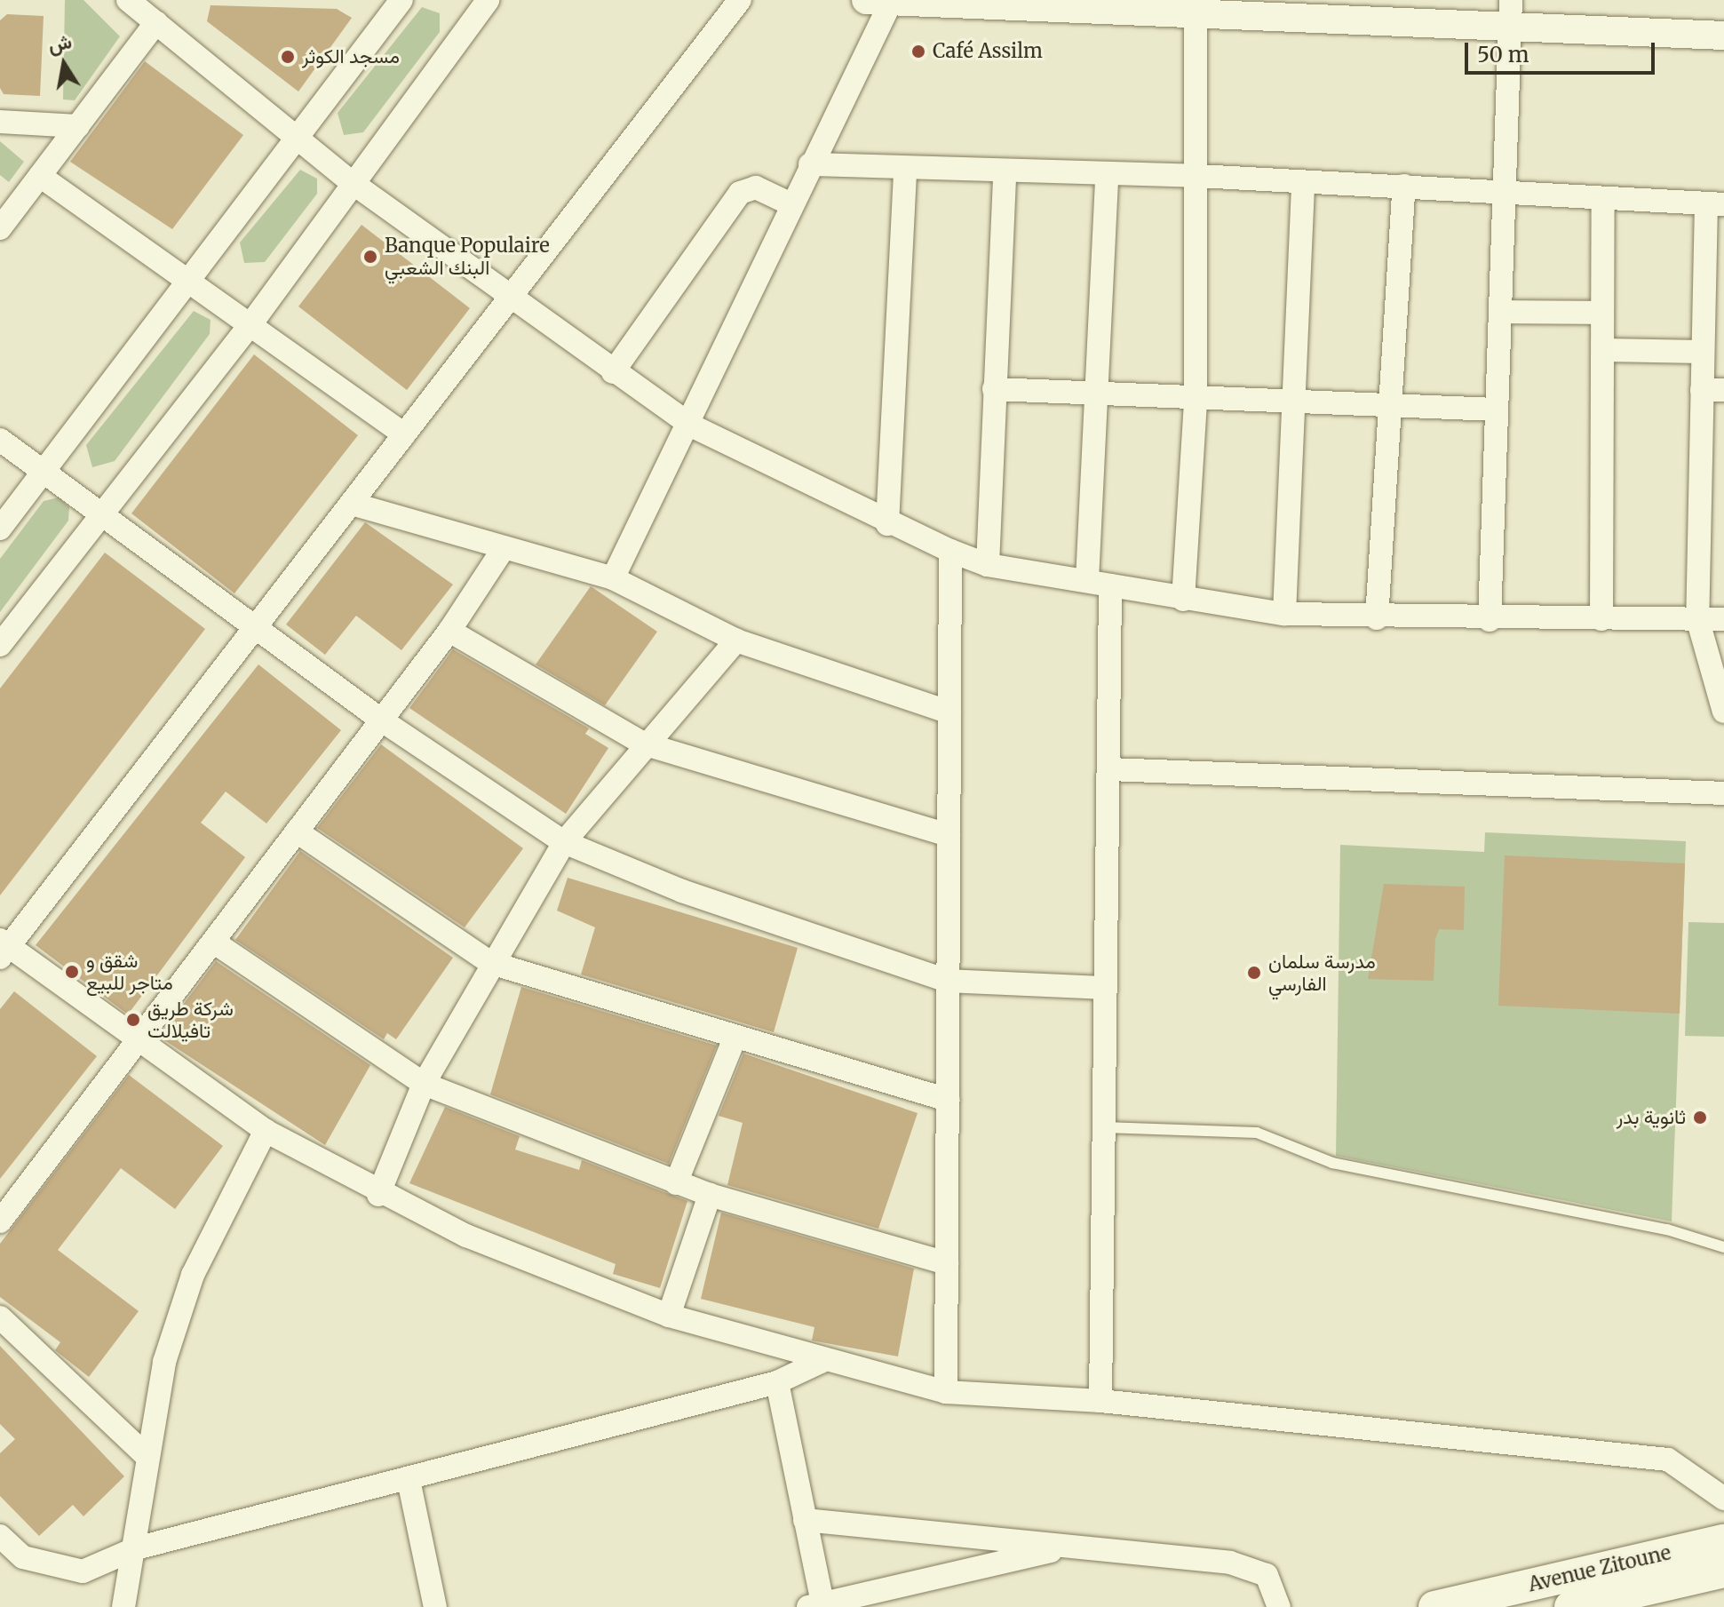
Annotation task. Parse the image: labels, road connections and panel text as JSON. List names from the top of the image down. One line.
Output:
{"streets":{"main road":["Avenue Zitoune"]},"places":["Café Assilm","مسجد الكوثر","Banque Populaire البنك الشعبي","شقق و متاجر للبيع","مدرسة سلمان الفارسي","شركة طريق تافيلالت","ثانوية بدر"],"scale_bar":"50 m","north":"top"}
